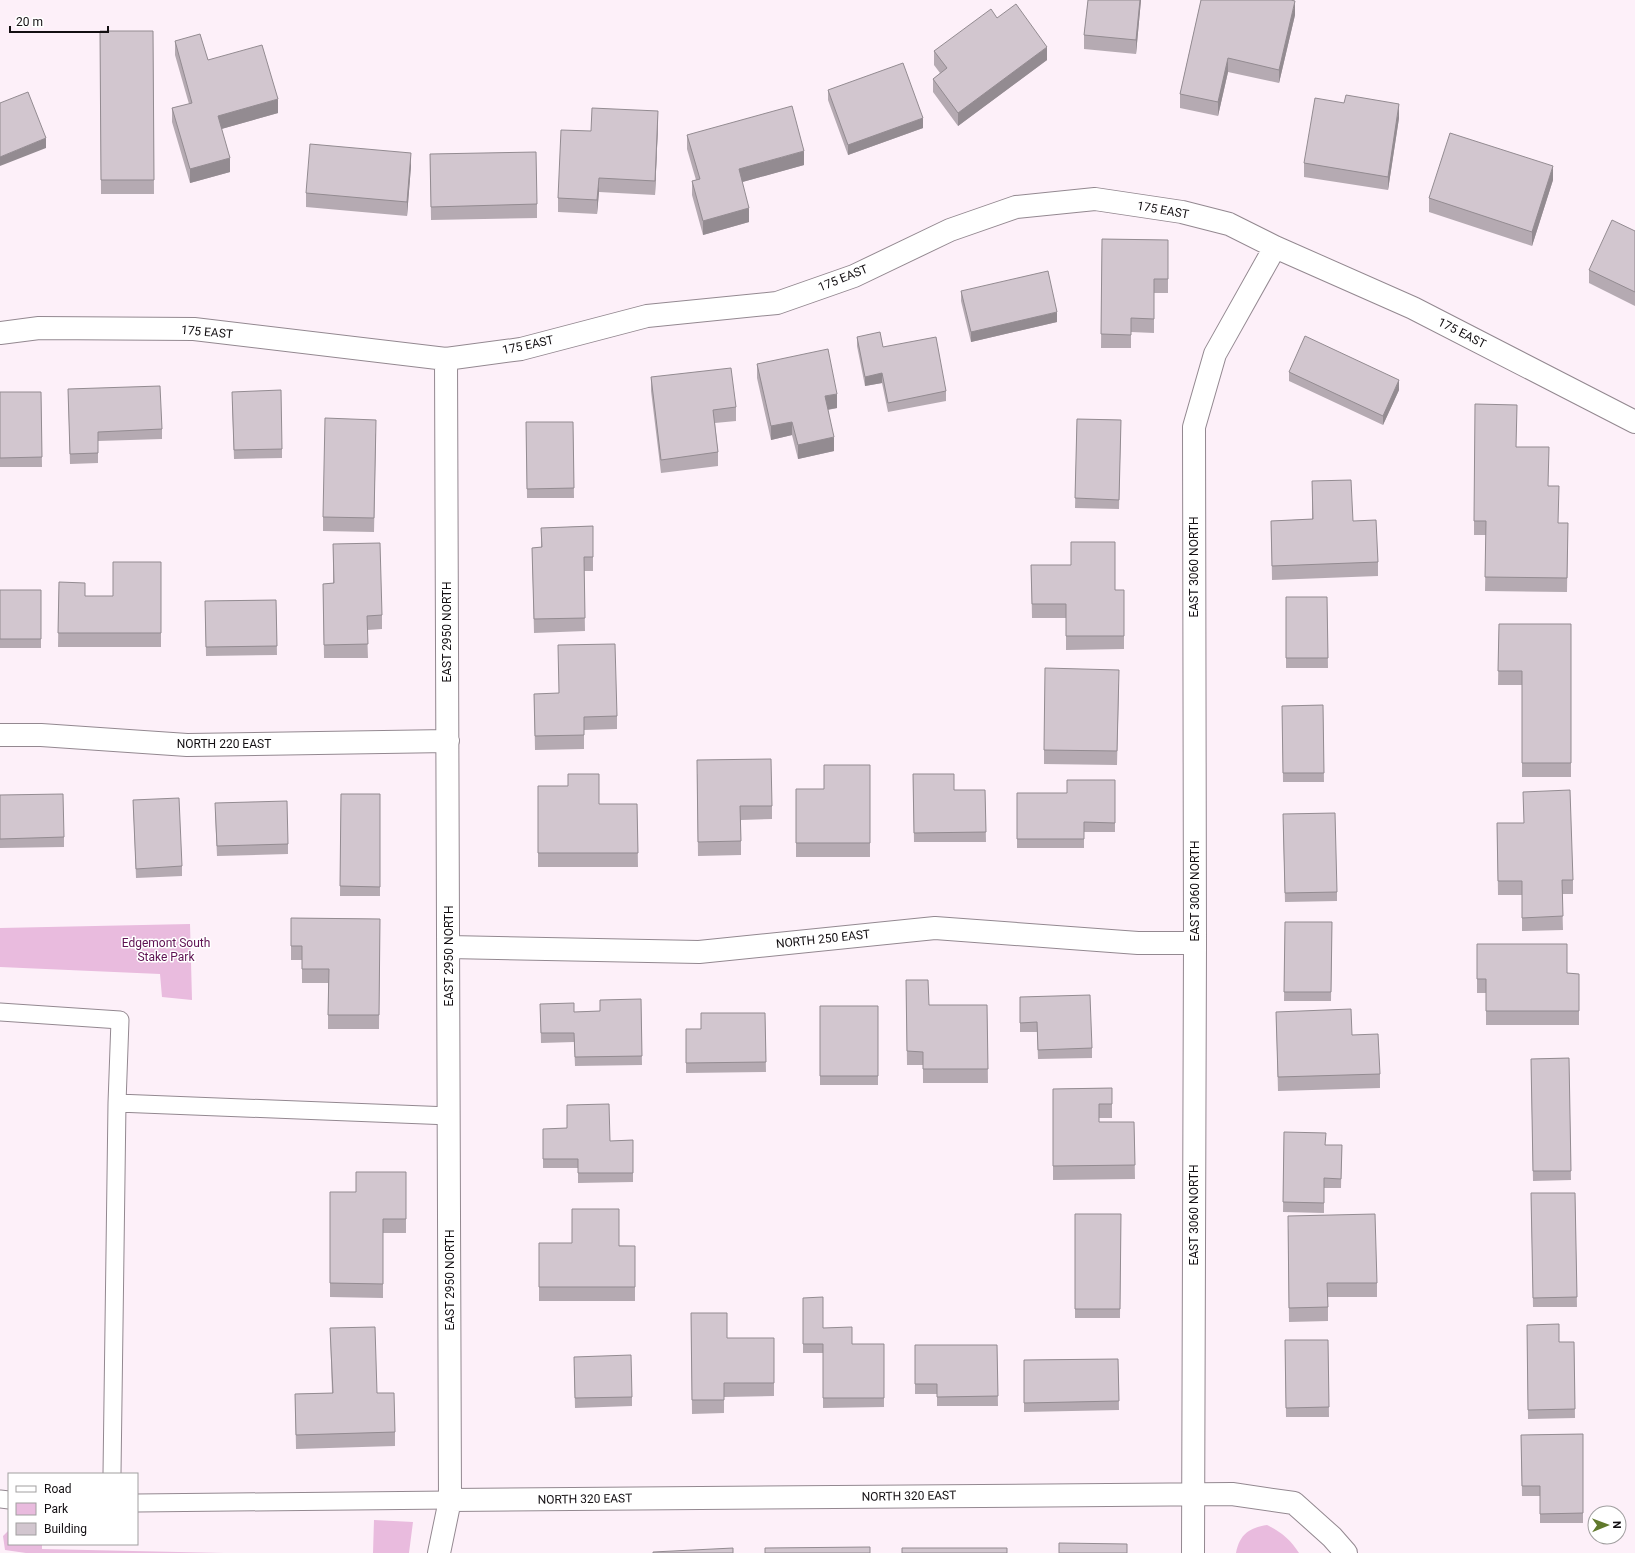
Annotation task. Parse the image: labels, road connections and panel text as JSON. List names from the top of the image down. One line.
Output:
{"streets":{"street":["175 EAST","EAST 3060 NORTH","EAST 2950 NORTH","NORTH 220 EAST","NORTH 250 EAST","NORTH 320 EAST"]},"crossings":[["175 EAST","EAST 3060 NORTH"],["175 EAST","EAST 2950 NORTH"],["EAST 3060 NORTH","NORTH 250 EAST"],["EAST 3060 NORTH","NORTH 320 EAST"],["EAST 2950 NORTH","NORTH 220 EAST"],["EAST 2950 NORTH","NORTH 250 EAST"],["EAST 2950 NORTH","NORTH 320 EAST"]],"parks":["Edgemont South Stake Park"],"legend":["Road","Park","Building"],"scale_bar":"20 m","north":"right"}
